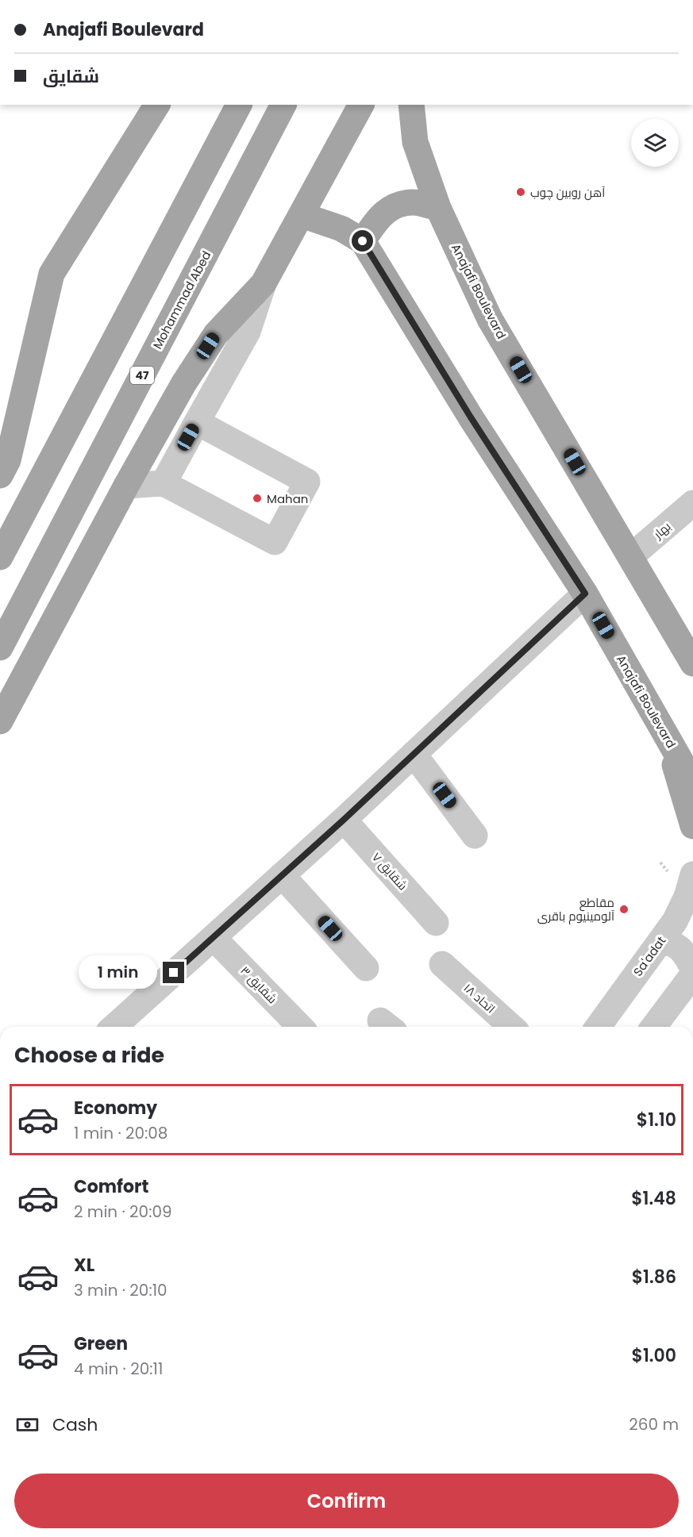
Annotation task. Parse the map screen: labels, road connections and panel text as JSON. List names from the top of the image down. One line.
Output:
{"streets":{"main road":["Anajafi Boulevard","Mohammad Abed","47"],"street":["بهار","شقایق ۷","Sa'adat","شقایق ۳","اتحاد ۱۸"]},"crossings":[["Anajafi Boulevard","بهار"]],"places":["آهن روبین چوب","Mahan","مقاطع آلومینیوم باقری"],"page":{"banner":["Anajafi Boulevard","شقایق"],"bubble":"1 min","heading":"Choose a ride","list":[{"name":"Economy","note":"1 min · 20:08","value":"$1.10"},{"name":"Comfort","note":"2 min · 20:09","value":"$1.48"},{"name":"XL","note":"3 min · 20:10","value":"$1.86"},{"name":"Green","note":"4 min · 20:11","value":"$1.00"}],"pay":["Cash","260 m"],"buttons":"Confirm"}}
